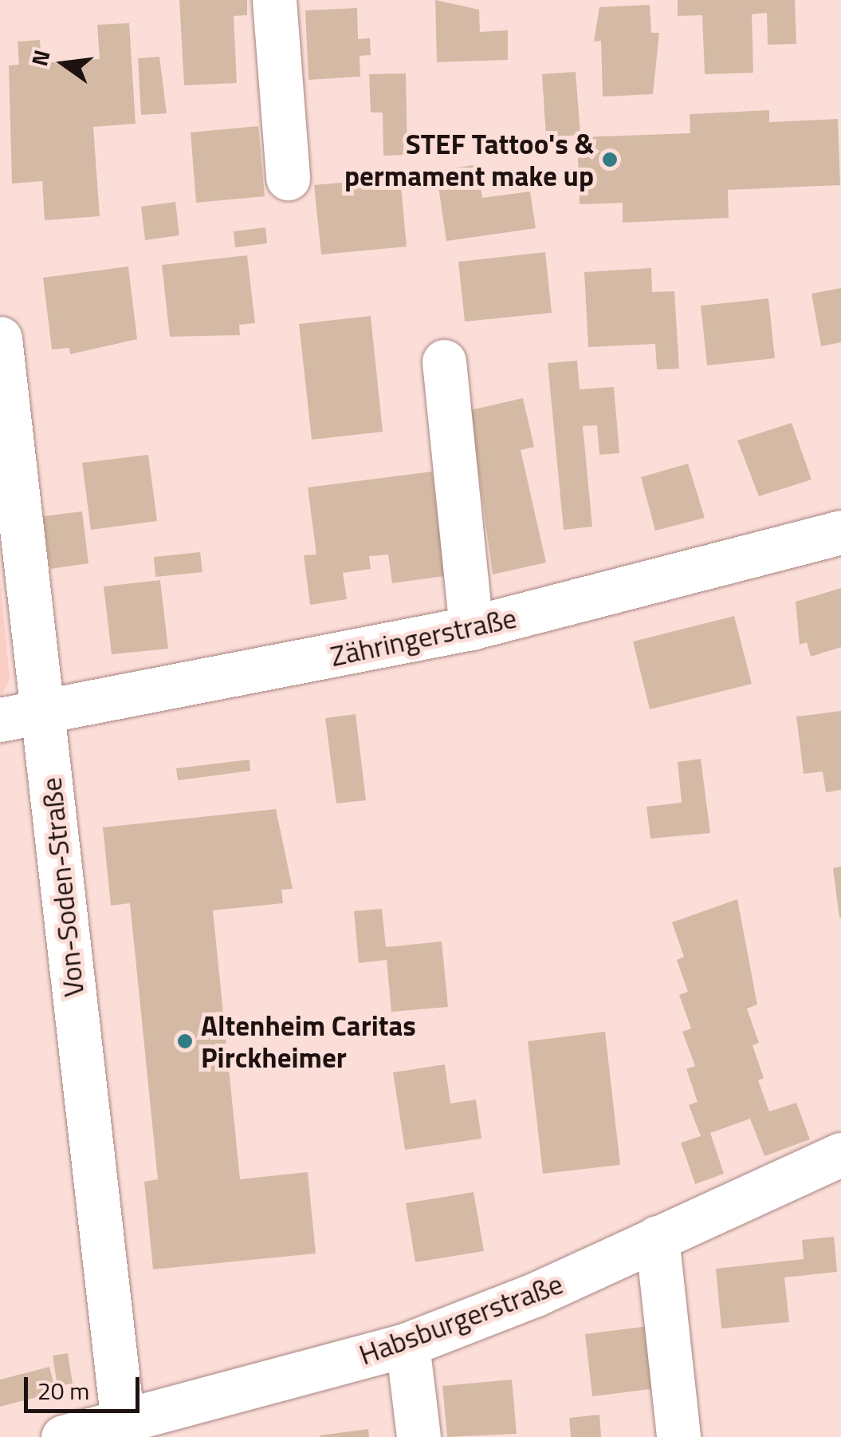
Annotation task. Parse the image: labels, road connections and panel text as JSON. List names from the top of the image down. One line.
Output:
{"streets":{"street":["Zähringerstraße","Von-Soden-Straße","Habsburgerstraße"]},"crossings":[["Zähringerstraße","Von-Soden-Straße"],["Von-Soden-Straße","Habsburgerstraße"]],"places":["STEF Tattoo's & permament make up","Altenheim Caritas Pirckheimer"],"scale_bar":"20 m","north":"left"}
